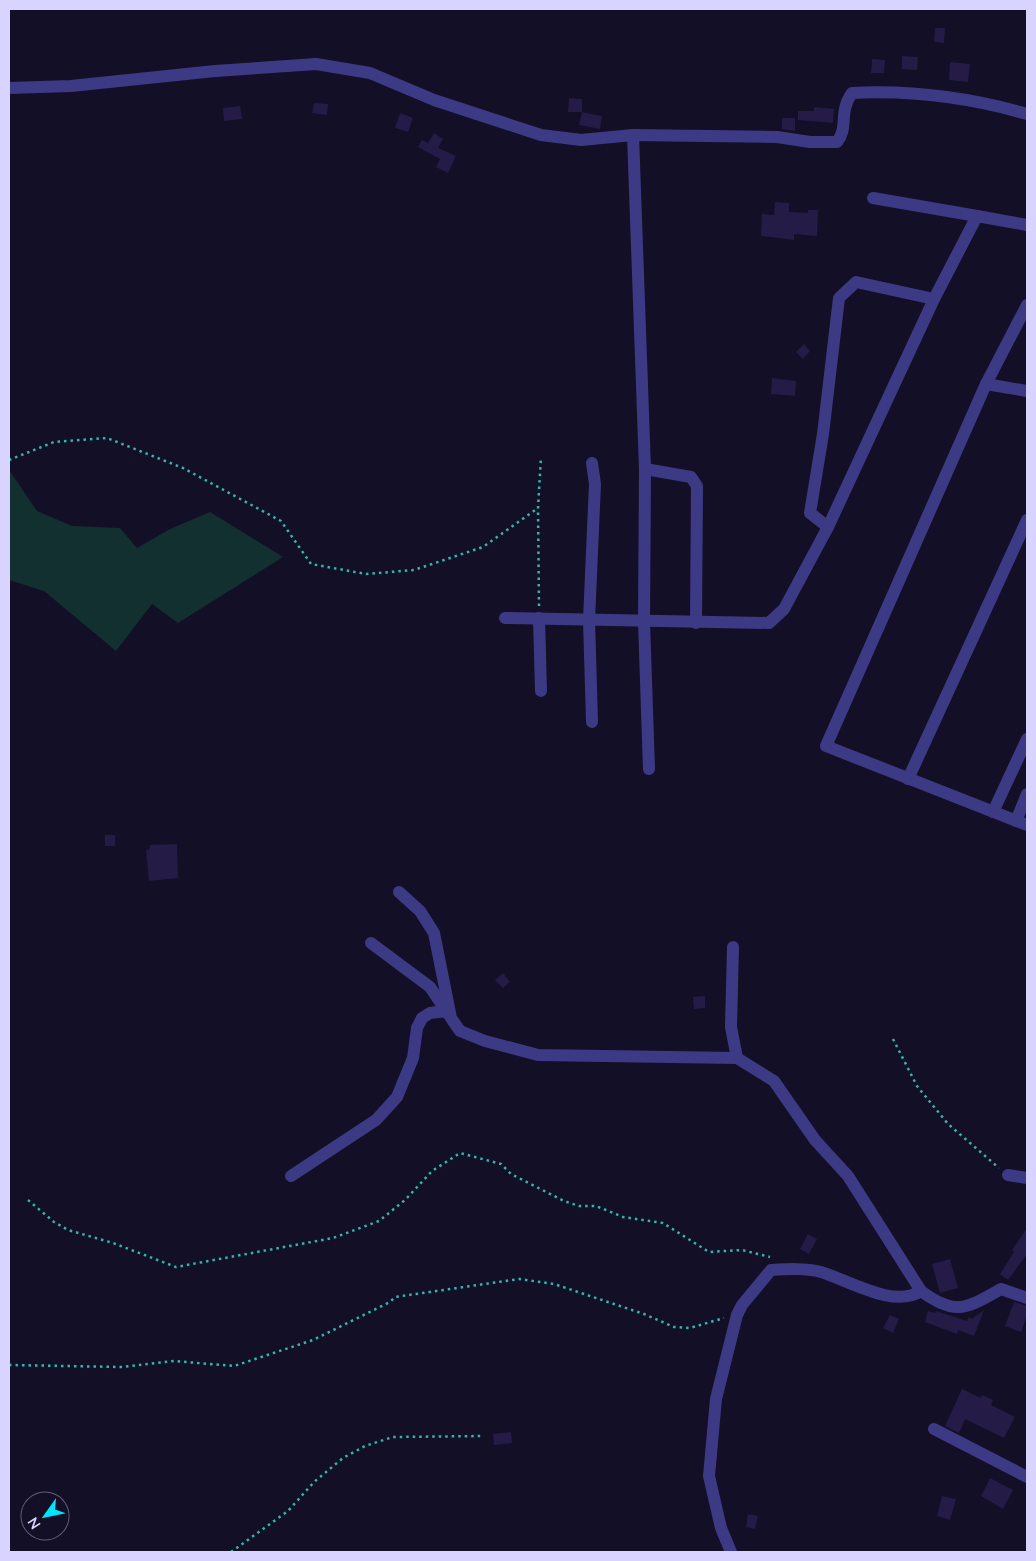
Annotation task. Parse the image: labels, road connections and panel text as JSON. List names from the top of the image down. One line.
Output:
{"north":"bottom left"}
